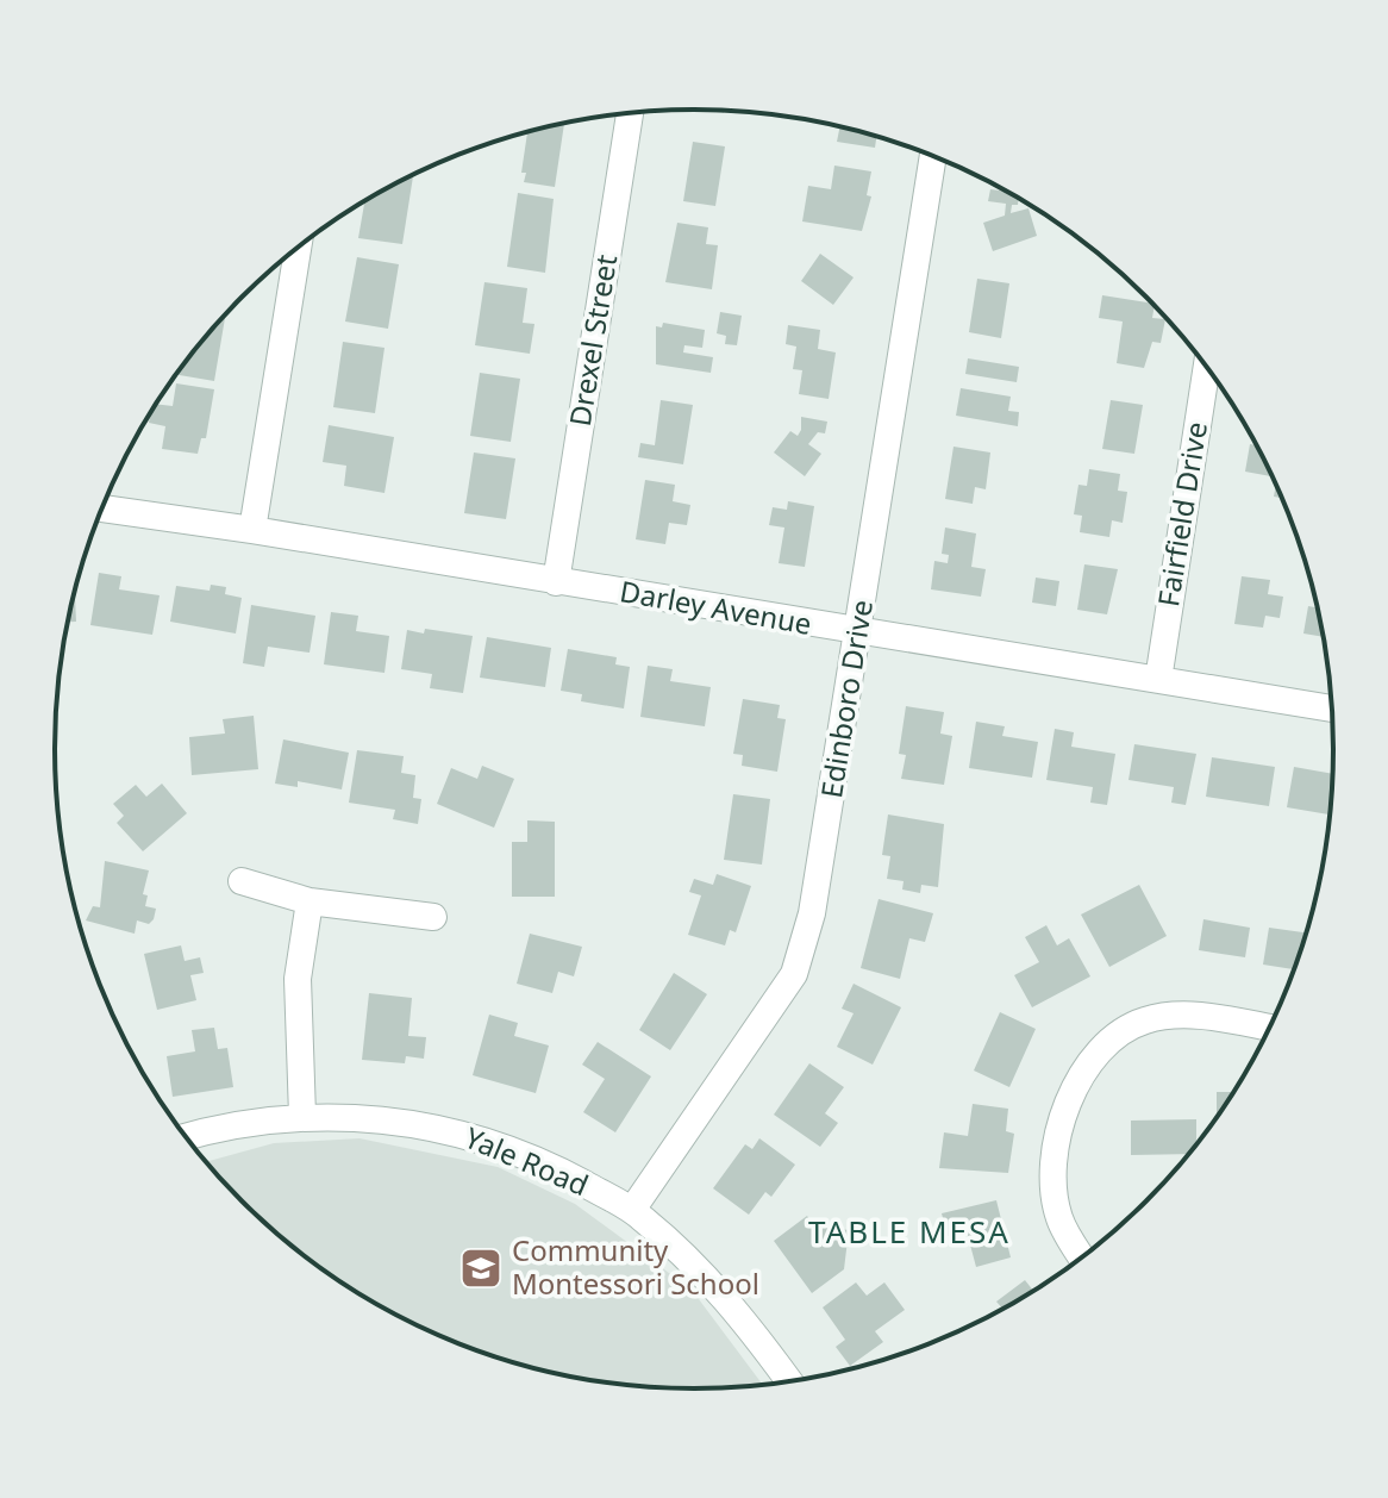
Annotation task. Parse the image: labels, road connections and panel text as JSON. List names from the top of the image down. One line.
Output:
{"streets":{"street":["Drexel Street","Fairfield Drive","Darley Avenue","Edinboro Drive","Yale Road"]},"crossings":[["Drexel Street","Darley Avenue"],["Fairfield Drive","Darley Avenue"],["Darley Avenue","Edinboro Drive"],["Edinboro Drive","Yale Road"]],"districts":["TABLE MESA"],"places":{"school or university":["Community Montessori School"]}}
